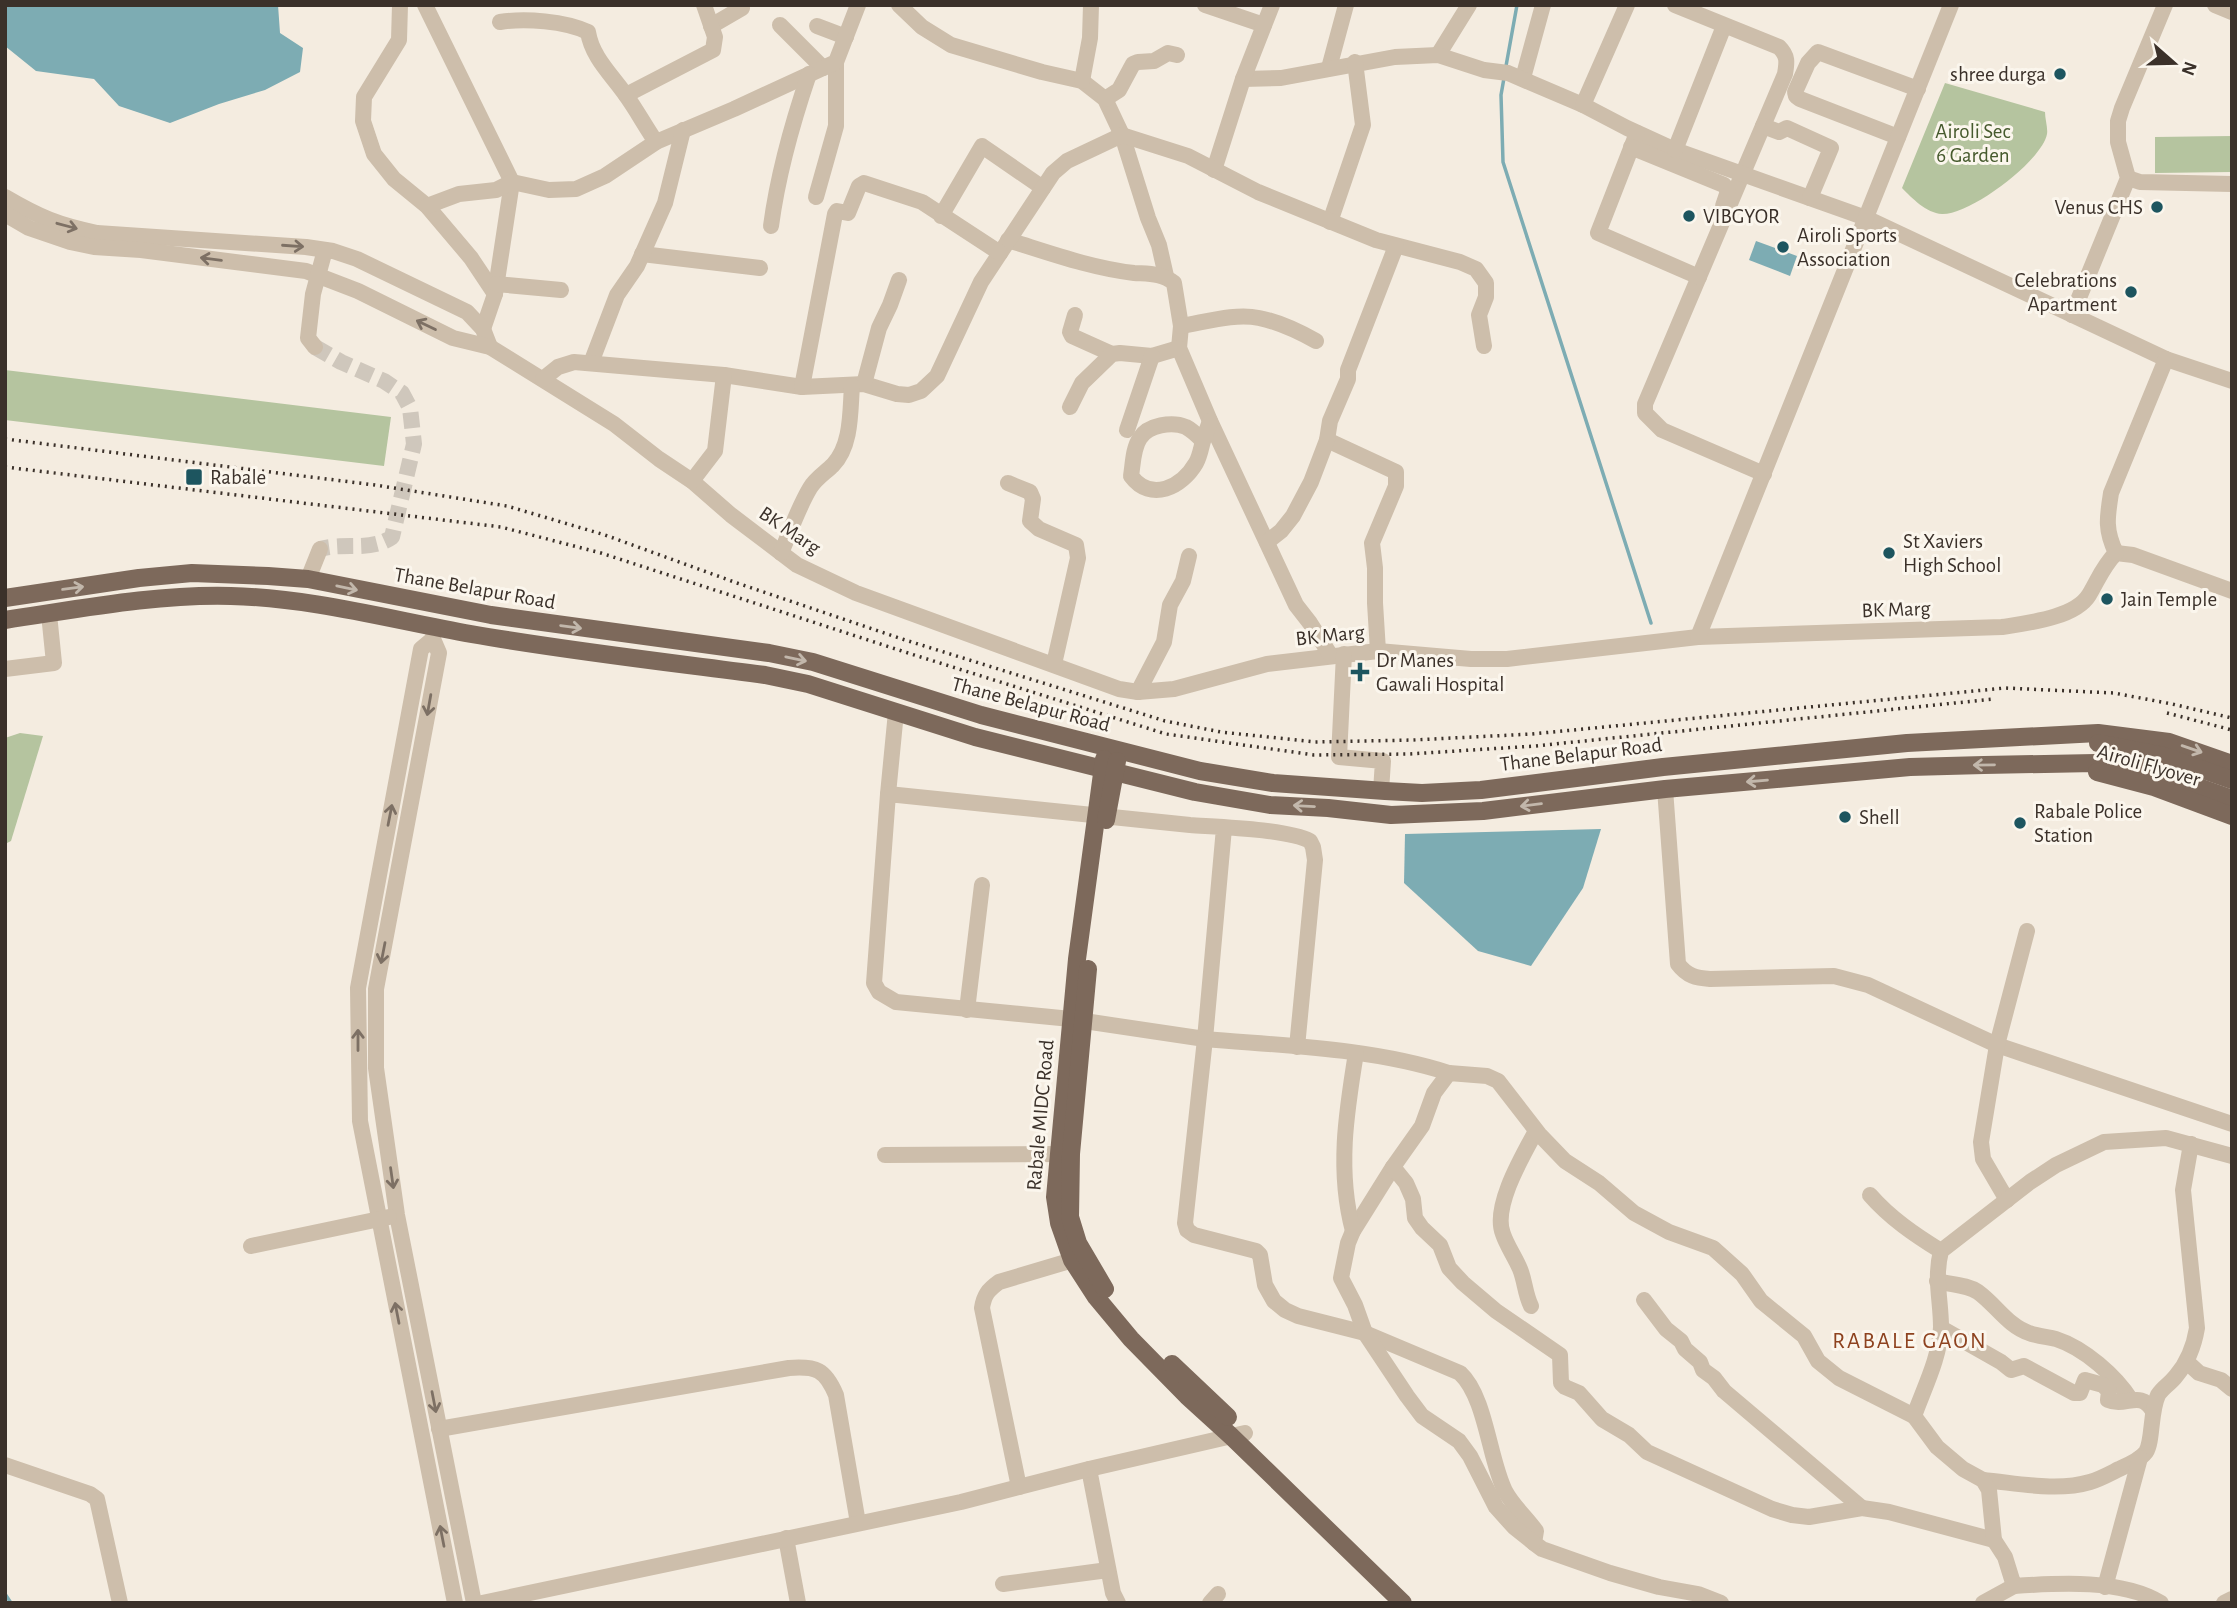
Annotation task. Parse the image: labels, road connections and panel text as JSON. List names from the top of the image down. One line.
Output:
{"streets":{"main road":["Thane Belapur Road","Airoli Flyover","Rabale MIDC Road"],"street":["BK Marg"]},"crossings":[["Thane Belapur Road","Airoli Flyover"],["Thane Belapur Road","Rabale MIDC Road"]],"districts":["RABALE GAON"],"parks":["Airoli Sec 6 Garden"],"places":{"other":["shree durga","Venus CHS","VIBGYOR","Airoli Sports Association","Celebrations Apartment","St Xaviers High School","Jain Temple","Shell","Rabale Police Station"],"transit":["Rabale"],"health":["Dr Manes Gawali Hospital"]},"north":"right"}
